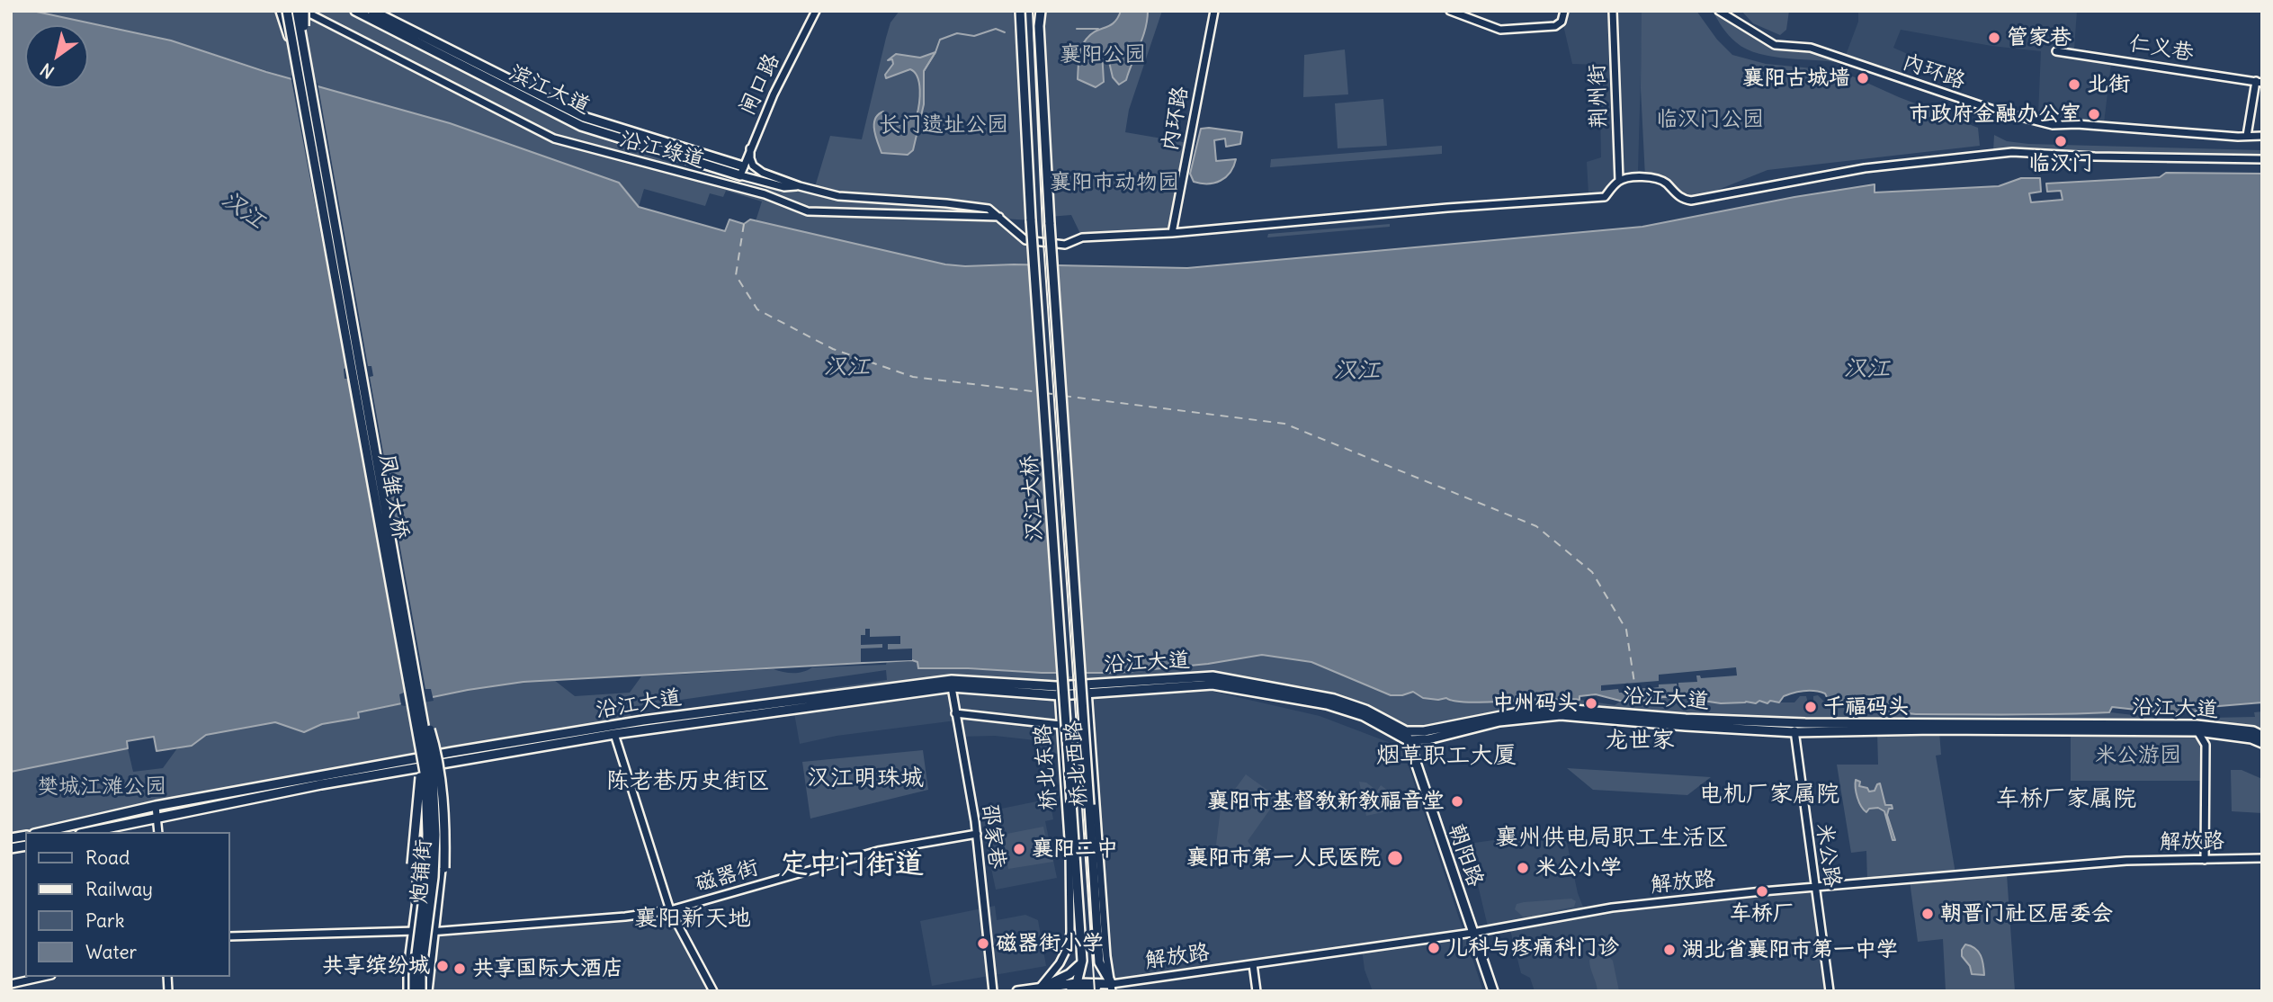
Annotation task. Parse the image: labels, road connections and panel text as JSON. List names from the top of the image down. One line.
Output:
{"streets":{"main road":["滨江大道","凤雏大桥","汉江大桥","沿江大道","解放路","朝阳路","炮铺街"],"street":["仁义巷","内环路","闸口路","荆州街","沿江绿道","桥北西路","桥北东路","邵家巷","米公路","磁器街"]},"crossings":[["闸口路","滨江大道"],["汉江大桥","桥北西路"],["汉江大桥","解放路"],["沿江大道","桥北西路"],["沿江大道","桥北东路"],["沿江大道","邵家巷"],["沿江大道","朝阳路"],["沿江大道","米公路"],["沿江大道","炮铺街"],["桥北西路","解放路"],["桥北东路","解放路"],["邵家巷","磁器街"],["解放路","朝阳路"],["解放路","米公路"],["炮铺街","磁器街"]],"districts":["龙世家","烟草职工大厦","汉江明珠城","陈老巷历史街区","电机厂家属院","车桥厂家属院","襄州供电局职工生活区","定中门街道","襄阳新天地"],"water":["汉江"],"parks":["襄阳公园","临汉门公园","长门遗址公园","襄阳市动物园","米公游园","樊城江滩公园"],"places":["管家巷","襄阳古城墙","北街","市政府金融办公室","临汉门","中州码头","千福码头","襄阳市基督教新教福音堂","襄阳二中","襄阳市第一人民医院","米公小学","车桥厂","朝晋门社区居委会","磁器街小学","儿科与疼痛科门诊","湖北省襄阳市第一中学","共享缤纷城","共享国际大酒店"],"legend":["Road","Railway","Park","Water"],"north":"bottom left"}
